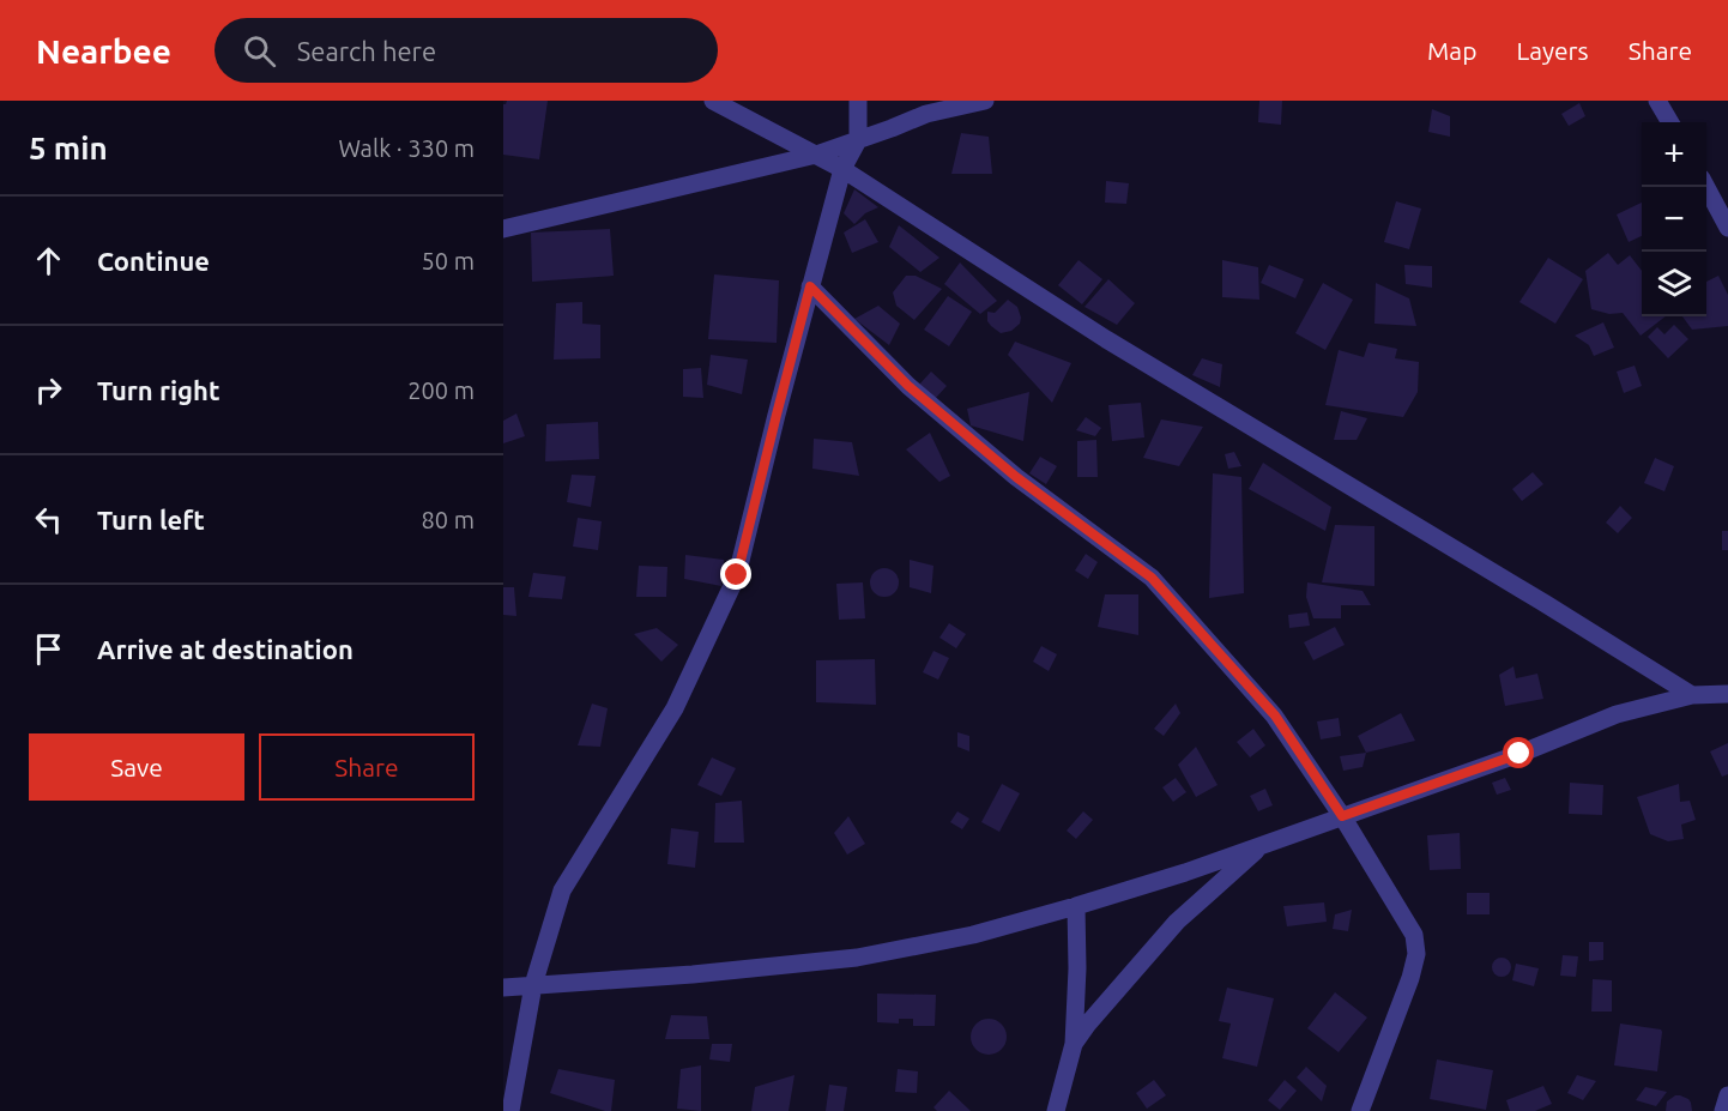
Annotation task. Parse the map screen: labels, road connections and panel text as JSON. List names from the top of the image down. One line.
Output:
{"page":{"header":"Nearbee","search":"Search here","nav":["Map","Layers","Share"],"heading":["5 min","Walk · 330 m"],"map_buttons":["+","−"],"list":[["Continue","50 m"],["Turn right","200 m"],["Turn left","80 m"],"Arrive at destination"],"buttons":["Save","Share"]}}
